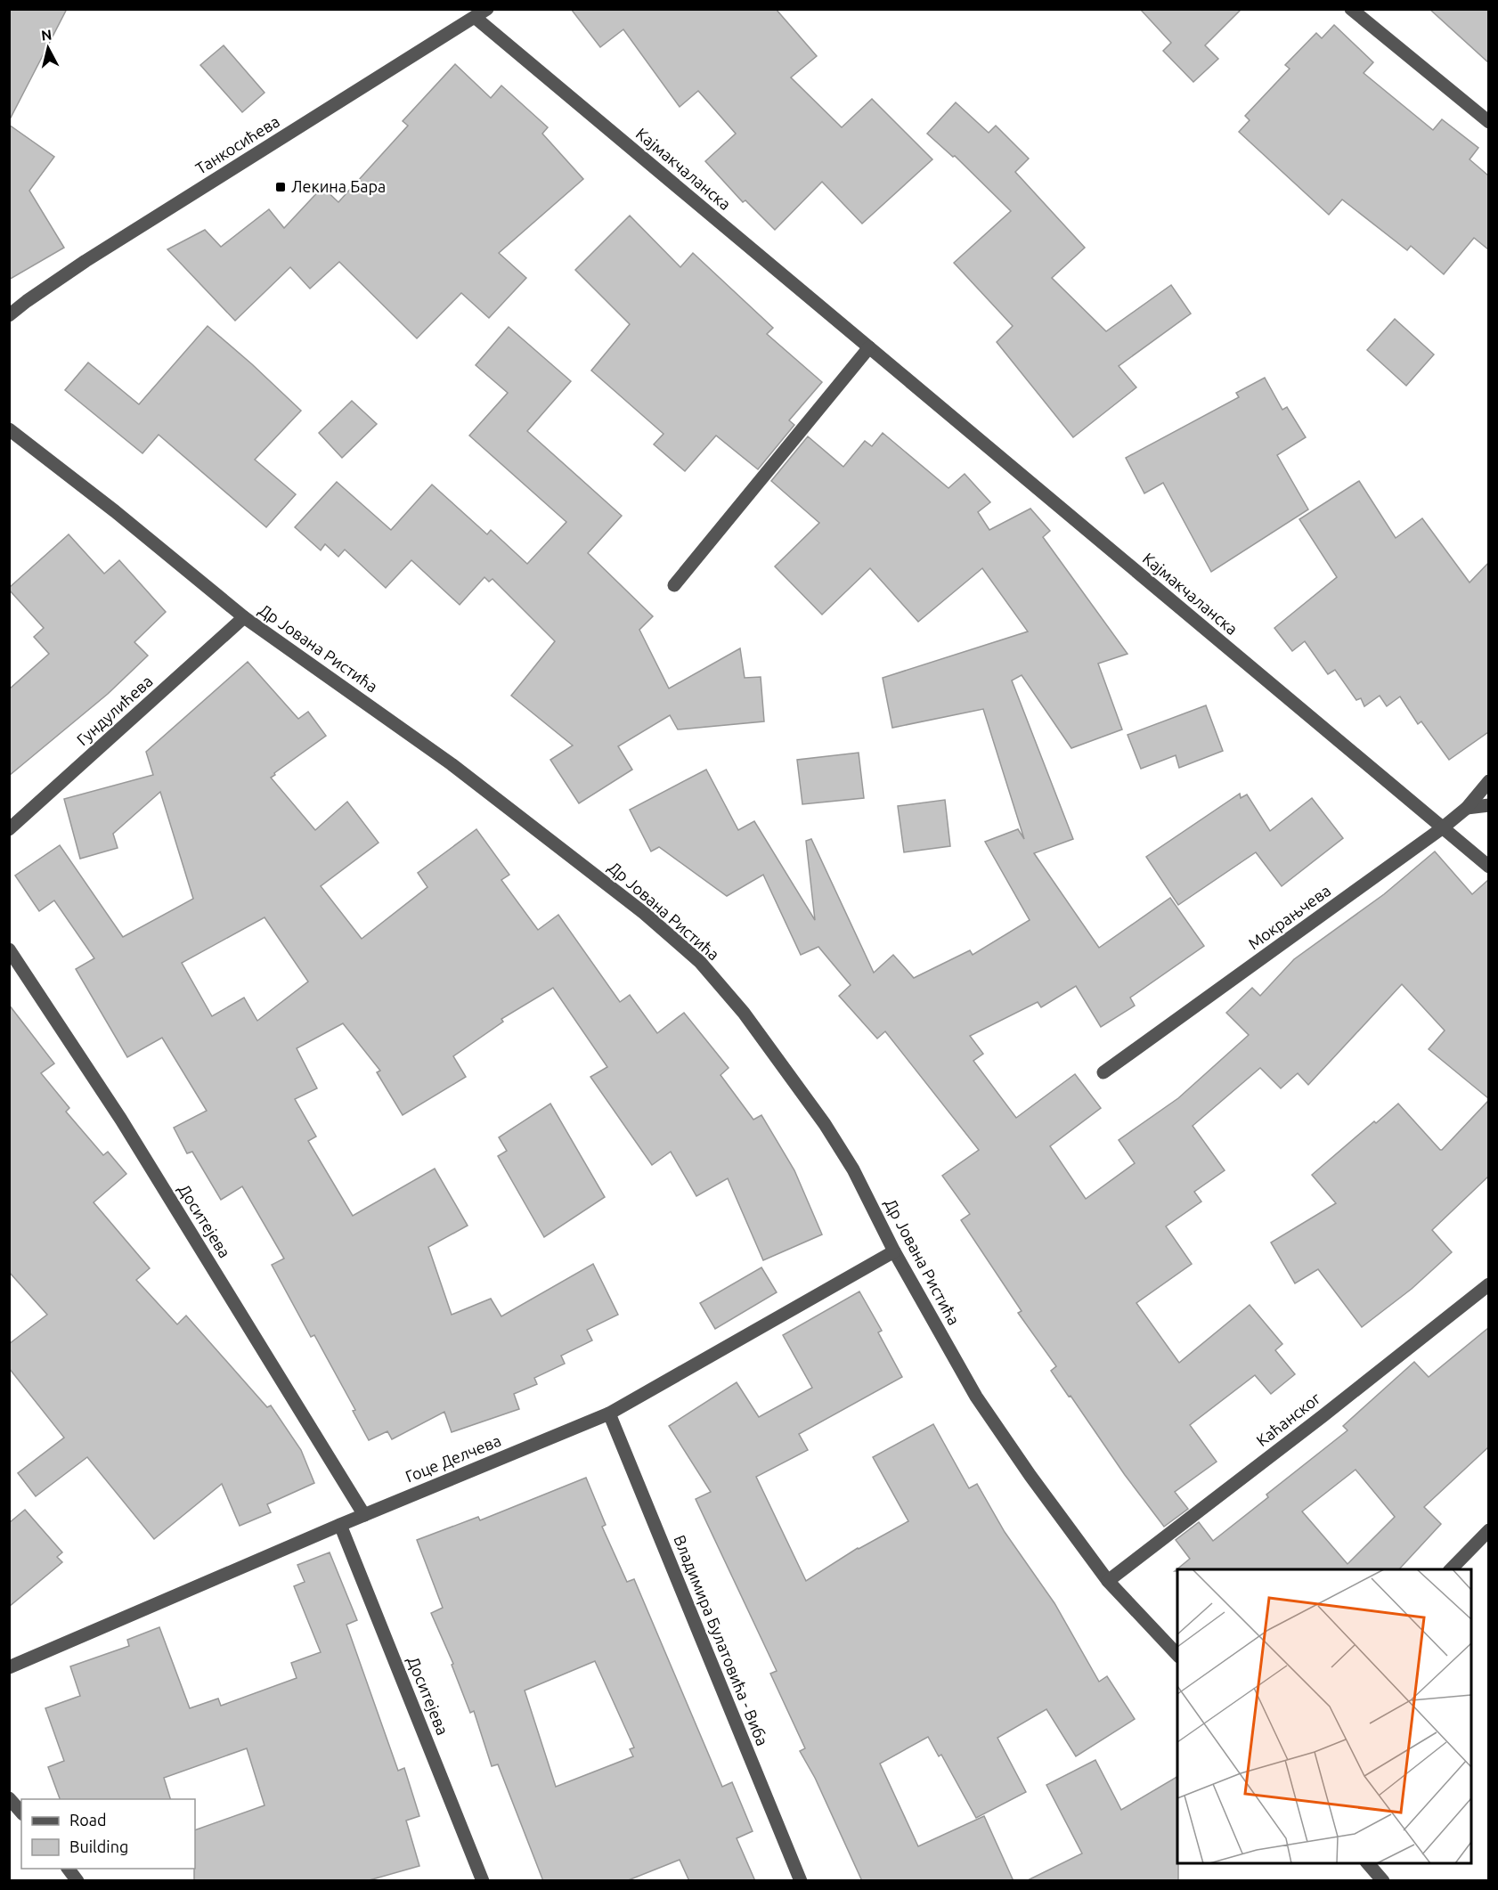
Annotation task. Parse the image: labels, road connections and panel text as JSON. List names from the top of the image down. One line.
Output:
{"streets":{"street":["Танкосићева","Кајмакчаланска","Др Јована Ристића","Гундулићева","Мокрањчева","Доситејева","Каћанског","Гоце Делчева","Владимира Булатовића - Виба"]},"crossings":[["Танкосићева","Кајмакчаланска"],["Кајмакчаланска","Мокрањчева"],["Др Јована Ристића","Гундулићева"],["Др Јована Ристића","Каћанског"],["Др Јована Ристића","Гоце Делчева"],["Доситејева","Гоце Делчева"],["Гоце Делчева","Владимира Булатовића - Виба"]],"places":{"transit":["Лекина Бара"]},"legend":["Road","Building"],"north":"top"}
